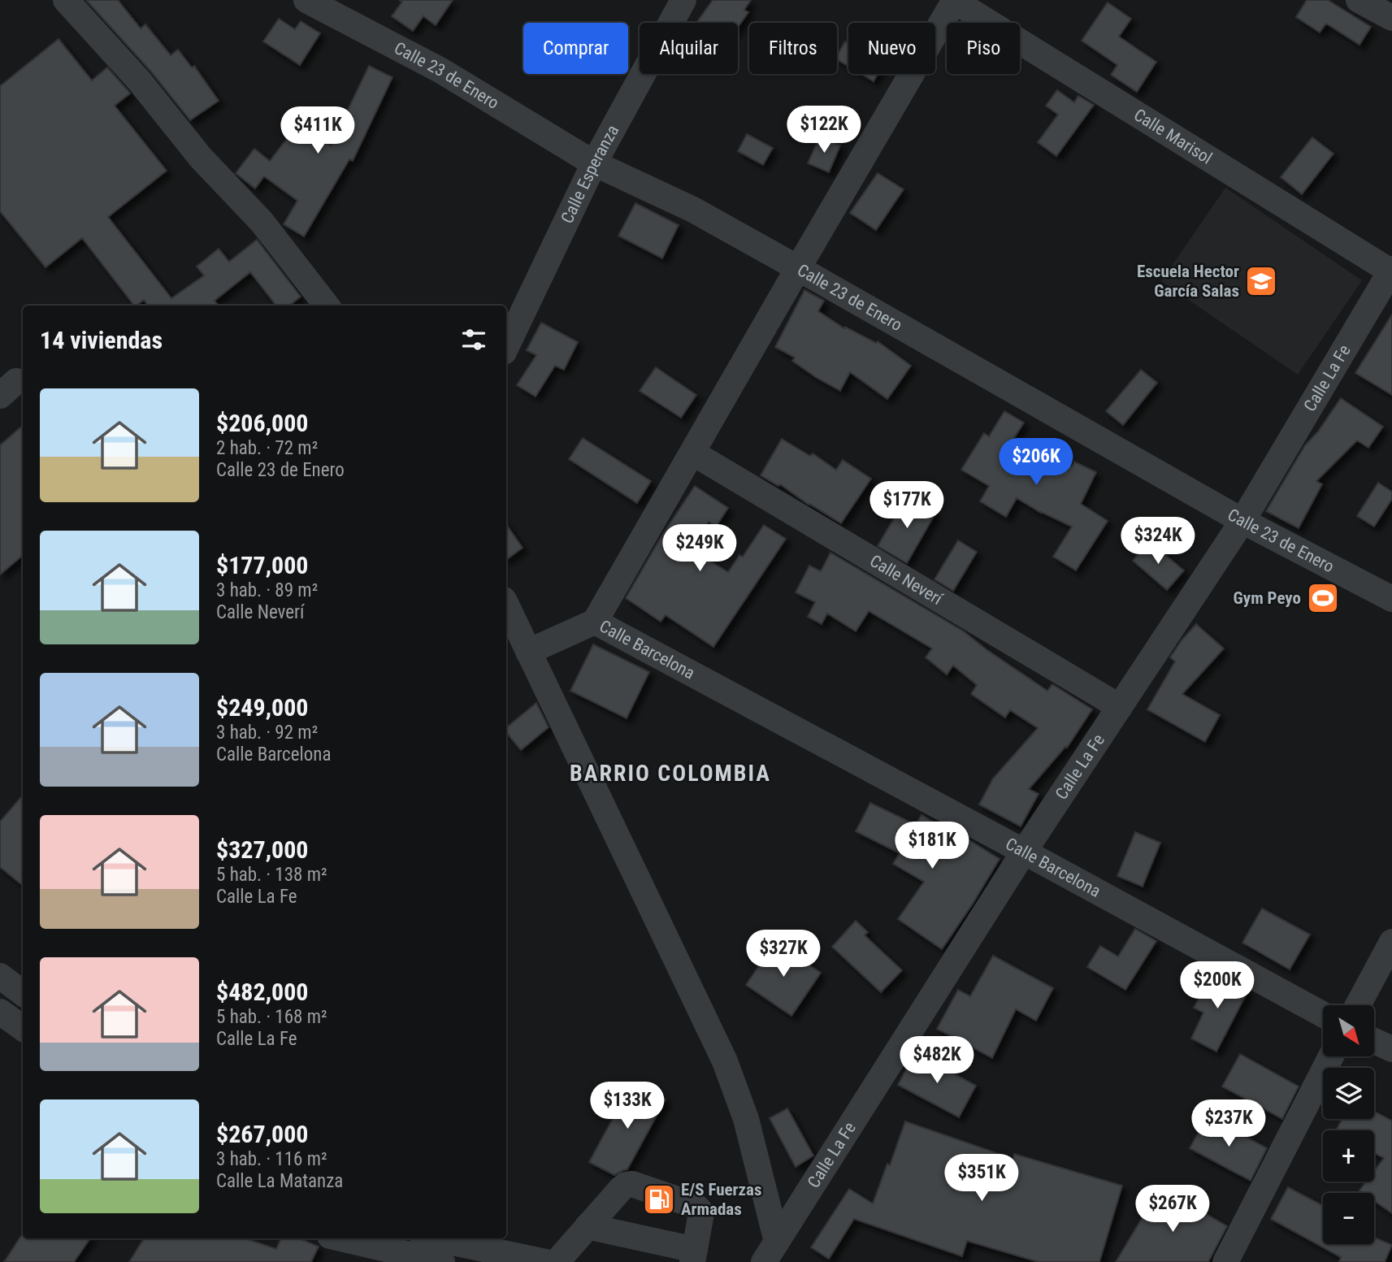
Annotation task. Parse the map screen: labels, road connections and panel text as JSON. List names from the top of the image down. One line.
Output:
{"streets":{"street":["Calle 23 de Enero","Calle Marisol","Calle Esperanza","Calle La Fe","Calle Neverí","Calle Barcelona"]},"crossings":[["Calle 23 de Enero","Calle Esperanza"],["Calle 23 de Enero","Calle La Fe"],["Calle 23 de Enero","Calle Barcelona"],["Calle Marisol","Calle La Fe"],["Calle Marisol","Calle Barcelona"],["Calle La Fe","Calle Neverí"],["Calle La Fe","Calle Barcelona"],["Calle Neverí","Calle Barcelona"]],"districts":["BARRIO COLOMBIA"],"places":{"school or university":["Escuela Hector García Salas"],"sports":["Gym Peyo"],"fuel station":["E/S Fuerzas Armadas"]},"north":"bottom right","page":{"chip":["Comprar","Alquilar","Filtros","Nuevo","Piso"],"price":["$122K","$411K","$206K","$177K","$324K","$249K","$181K","$327K","$200K","$482K","$133K","$237K","$351K","$267K"],"heading":"14 viviendas","list":[{"name":"$206,000","note":"2 hab. · 72 m² · Calle 23 de Enero"},{"name":"$177,000","note":"3 hab. · 89 m² · Calle Neverí"},{"name":"$249,000","note":"3 hab. · 92 m² · Calle Barcelona"},{"name":"$327,000","note":"5 hab. · 138 m² · Calle La Fe"},{"name":"$482,000","note":"5 hab. · 168 m² · Calle La Fe"},{"name":"$267,000","note":"3 hab. · 116 m² · Calle La Matanza"}],"map_buttons":["+","−"]}}
